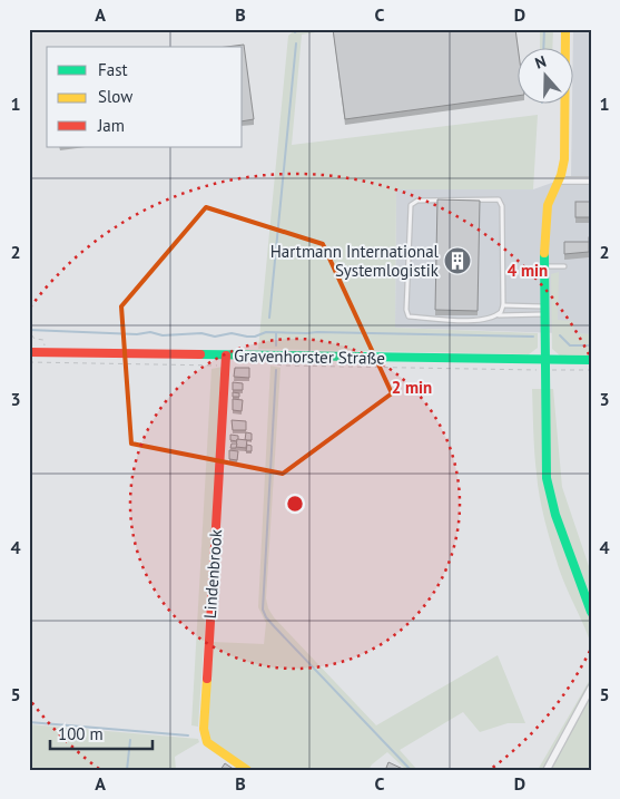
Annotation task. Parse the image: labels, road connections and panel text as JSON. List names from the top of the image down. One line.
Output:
{"streets":{"street":["Gravenhorster Straße","Lindenbrook"]},"crossings":[["Gravenhorster Straße","Lindenbrook"]],"places":{"building":["Hartmann International Systemlogistik"]},"legend":["Fast","Slow","Jam"],"scale_bar":"100 m","north":"top","grid":{"columns":["A","B","C","D"],"rows":["1","2","3","4","5"]},"rings":["4 min","2 min"]}
